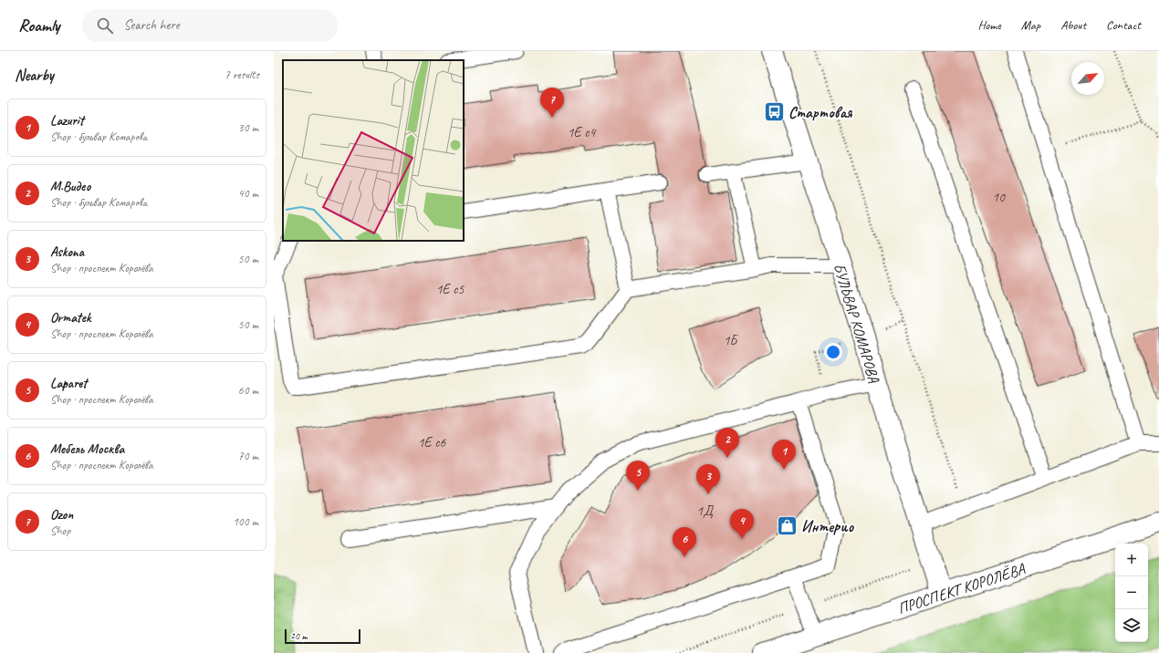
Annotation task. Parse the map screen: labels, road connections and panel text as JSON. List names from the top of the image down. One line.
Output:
{"streets":{"street":["БУЛЬВАР КОМАРОВА","ПРОСПЕКТ КОРОЛЁВА"]},"crossings":[["БУЛЬВАР КОМАРОВА","ПРОСПЕКТ КОРОЛЁВА"]],"places":{"bus stop":["Стартовая"],"shop":["Интерио"]},"house_numbers":["1Е с4","10","1Е с5","1Б","1Е с6","1Д"],"scale_bar":"20 m","north":"top right","page":{"header":"Roamly","search":"Search here","nav":["Home","Map","About","Contact"],"heading":["Nearby","7 results"],"pins":["7","2","1","5","3","4","6"],"list":[{"mark":"1","name":"Lazurit","note":"Shop · бульвар Комарова","value":"30 m"},{"mark":"2","name":"М.Видео","note":"Shop · бульвар Комарова","value":"40 m"},{"mark":"3","name":"Askona","note":"Shop · проспект Королёва","value":"50 m"},{"mark":"4","name":"Ormatek","note":"Shop · проспект Королёва","value":"50 m"},{"mark":"5","name":"Laparet","note":"Shop · проспект Королёва","value":"60 m"},{"mark":"6","name":"Мебель Москва","note":"Shop · проспект Королёва","value":"70 m"},{"mark":"7","name":"Ozon","note":"Shop","value":"100 m"}],"map_buttons":["+","−"],"scale":"20 m"}}
